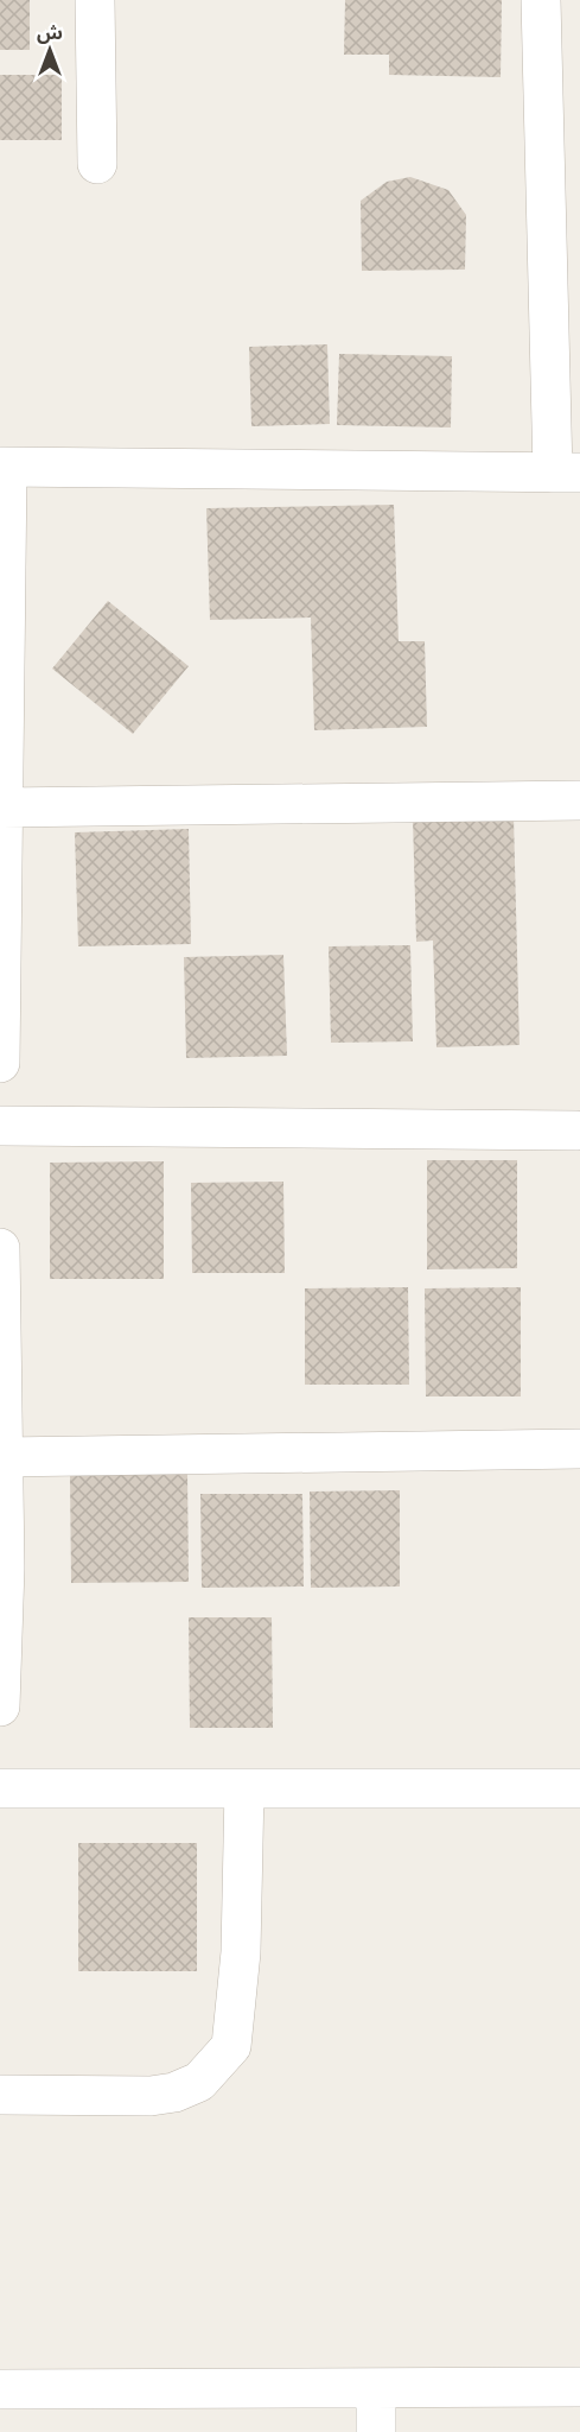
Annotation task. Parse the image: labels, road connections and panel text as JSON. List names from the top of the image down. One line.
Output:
{"north":"top"}
